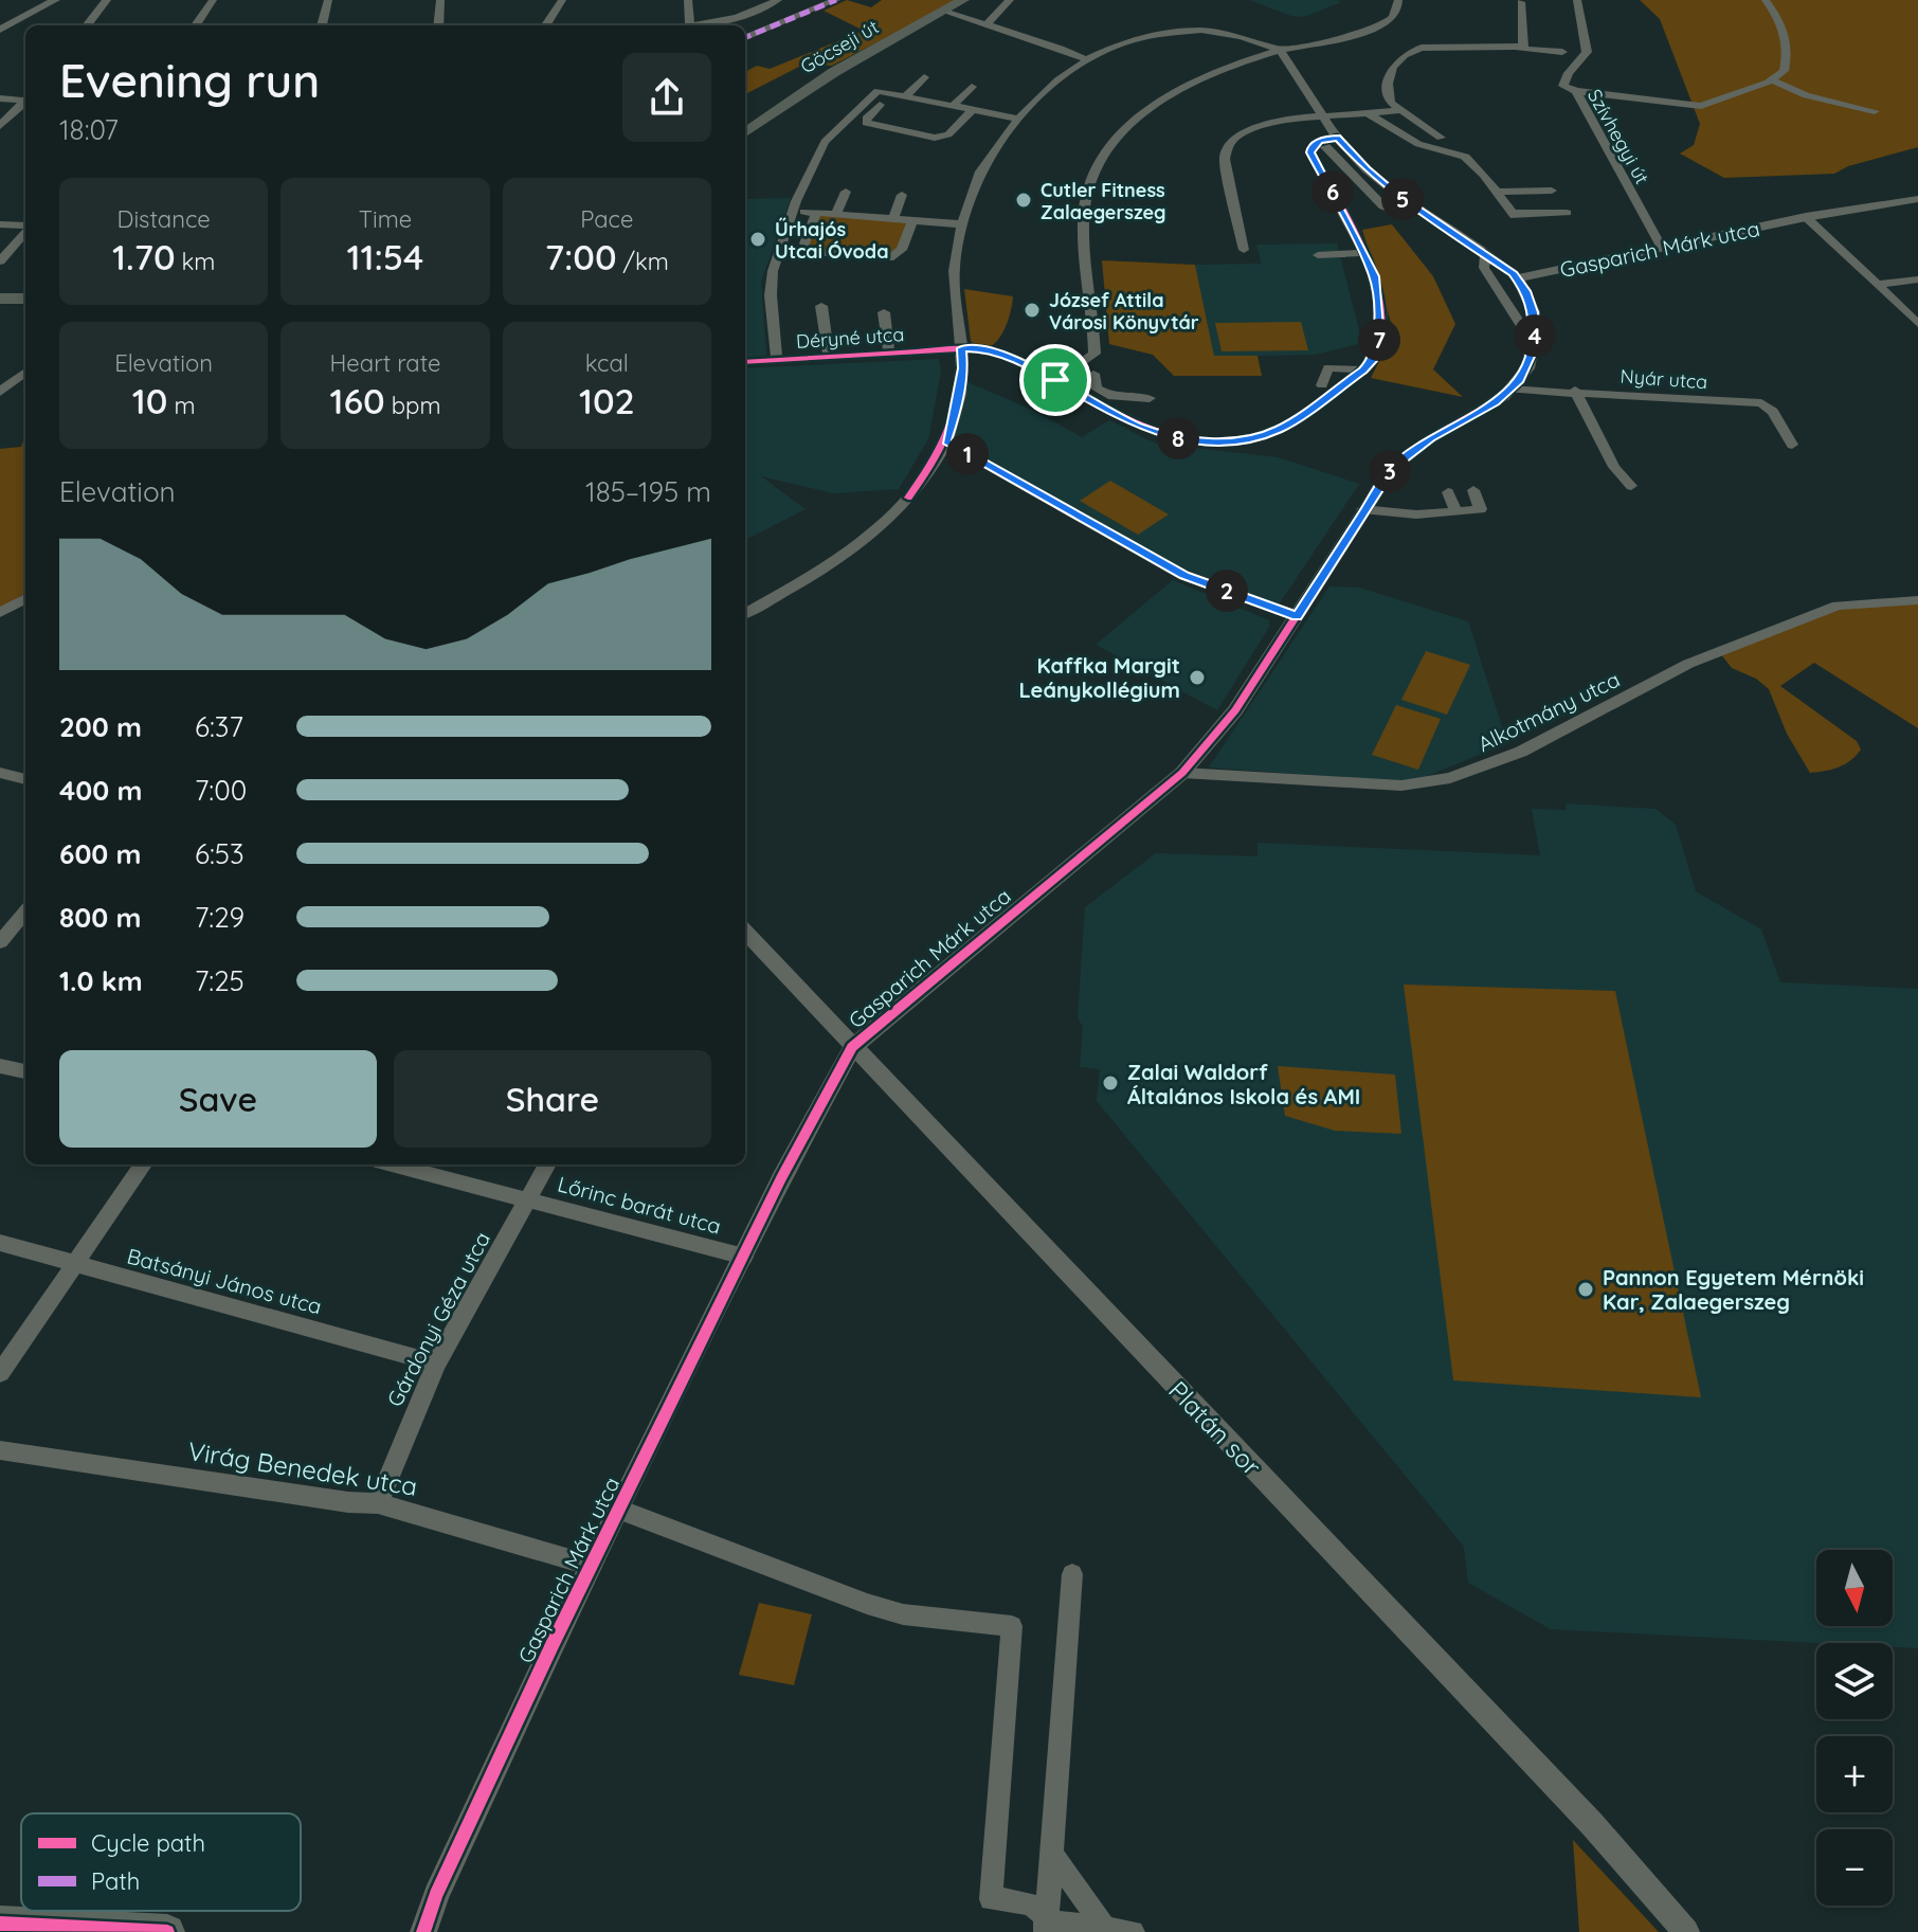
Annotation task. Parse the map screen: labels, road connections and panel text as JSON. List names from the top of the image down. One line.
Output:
{"streets":{"main road":["Göcseji út"],"street":["Szívhegyi út","Gasparich Márk utca","Déryné utca","Nyár utca","Alkotmány utca","Lőrinc barát utca","Batsányi János utca","Gárdonyi Géza utca","Platán sor","Virág Benedek utca"]},"crossings":[["Szívhegyi út","Gasparich Márk utca"],["Gasparich Márk utca","Nyár utca"],["Gasparich Márk utca","Alkotmány utca"],["Gasparich Márk utca","Lőrinc barát utca"],["Gasparich Márk utca","Platán sor"],["Gasparich Márk utca","Virág Benedek utca"],["Lőrinc barát utca","Gárdonyi Géza utca"],["Batsányi János utca","Gárdonyi Géza utca"],["Gárdonyi Géza utca","Virág Benedek utca"]],"places":["Cutler Fitness Zalaegerszeg","Űrhajós Utcai Óvoda","József Attila Városi Könyvtár","Kaffka Margit Leánykollégium","Zalai Waldorf Általános Iskola és AMI","Pannon Egyetem Mérnöki Kar, Zalaegerszeg"],"legend":["Cycle path","Path"],"north":"bottom","page":{"heading":["Evening run","18:07"],"stats":[["Distance","1.70 km"],["Time","11:54"],["Pace","7:00 /km"],["Elevation","10 m"],["Heart rate","160 bpm"],["kcal","102"]],"pins":["6","5","4","7","8","1","3","2"],"chart":["Elevation","185–195 m"],"list":[{"name":"200 m","note":"6:37"},{"name":"400 m","note":"7:00"},{"name":"600 m","note":"6:53"},{"name":"800 m","note":"7:29"},{"name":"1.0 km","note":"7:25"}],"buttons":["Save","Share"],"map_buttons":["+","−"]}}
